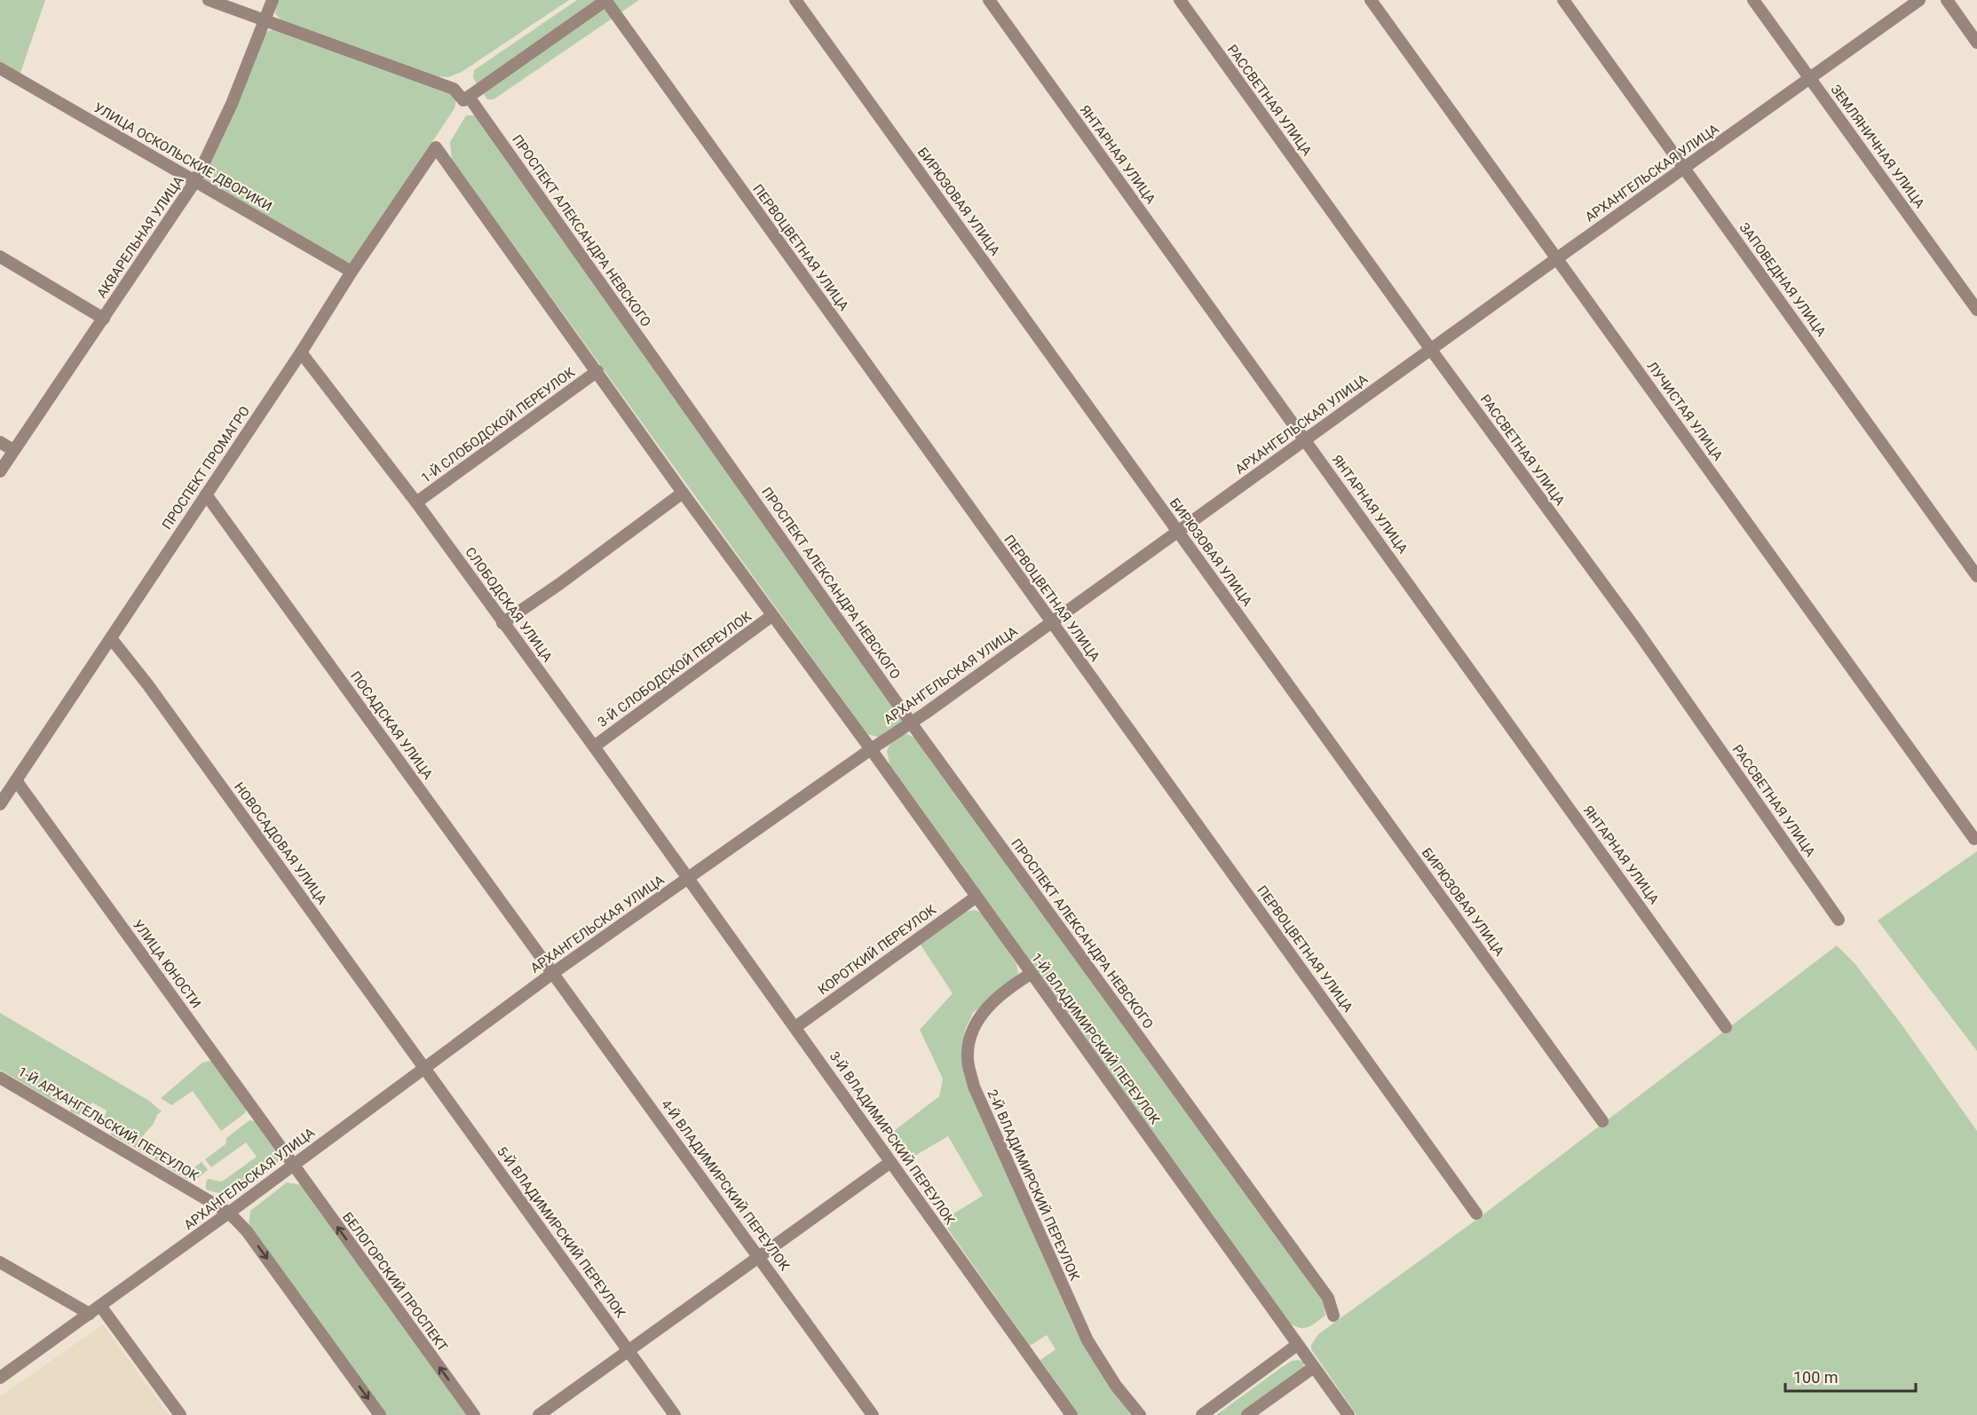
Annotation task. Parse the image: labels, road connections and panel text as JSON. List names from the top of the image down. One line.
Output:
{"streets":{"street":["РАССВЕТНАЯ УЛИЦА","ЗЕМЛЯНИЧНАЯ УЛИЦА","ЯНТАРНАЯ УЛИЦА","УЛИЦА ОСКОЛЬСКИЕ ДВОРИКИ","АРХАНГЕЛЬСКАЯ УЛИЦА","БИРЮЗОВАЯ УЛИЦА","ПРОСПЕКТ АЛЕКСАНДРА НЕВСКОГО","АКВАРЕЛЬНАЯ УЛИЦА","ПЕРВОЦВЕТНАЯ УЛИЦА","ЗАПОВЕДНАЯ УЛИЦА","ЛУЧИСТАЯ УЛИЦА","1-Й СЛОБОДСКОЙ ПЕРЕУЛОК","ПРОСПЕКТ ПРОМАГРО","СЛОБОДСКАЯ УЛИЦА","3-Й СЛОБОДСКОЙ ПЕРЕУЛОК","ПОСАДСКАЯ УЛИЦА","НОВОСАДОВАЯ УЛИЦА","КОРОТКИЙ ПЕРЕУЛОК","УЛИЦА ЮНОСТИ","1-Й ВЛАДИМИРСКИЙ ПЕРЕУЛОК","1-Й АРХАНГЕЛЬСКИЙ ПЕРЕУЛОК","3-Й ВЛАДИМИРСКИЙ ПЕРЕУЛОК","4-Й ВЛАДИМИРСКИЙ ПЕРЕУЛОК","2-Й ВЛАДИМИРСКИЙ ПЕРЕУЛОК","5-Й ВЛАДИМИРСКИЙ ПЕРЕУЛОК","БЕЛОГОРСКИЙ ПРОСПЕКТ"]},"crossings":[["РАССВЕТНАЯ УЛИЦА","АРХАНГЕЛЬСКАЯ УЛИЦА"],["ЗЕМЛЯНИЧНАЯ УЛИЦА","АРХАНГЕЛЬСКАЯ УЛИЦА"],["ЯНТАРНАЯ УЛИЦА","АРХАНГЕЛЬСКАЯ УЛИЦА"],["УЛИЦА ОСКОЛЬСКИЕ ДВОРИКИ","АКВАРЕЛЬНАЯ УЛИЦА"],["УЛИЦА ОСКОЛЬСКИЕ ДВОРИКИ","ПРОСПЕКТ ПРОМАГРО"],["АРХАНГЕЛЬСКАЯ УЛИЦА","БИРЮЗОВАЯ УЛИЦА"],["АРХАНГЕЛЬСКАЯ УЛИЦА","ПРОСПЕКТ АЛЕКСАНДРА НЕВСКОГО"],["АРХАНГЕЛЬСКАЯ УЛИЦА","ПЕРВОЦВЕТНАЯ УЛИЦА"],["АРХАНГЕЛЬСКАЯ УЛИЦА","ЗАПОВЕДНАЯ УЛИЦА"],["АРХАНГЕЛЬСКАЯ УЛИЦА","ЛУЧИСТАЯ УЛИЦА"],["АРХАНГЕЛЬСКАЯ УЛИЦА","СЛОБОДСКАЯ УЛИЦА"],["АРХАНГЕЛЬСКАЯ УЛИЦА","ПОСАДСКАЯ УЛИЦА"],["АРХАНГЕЛЬСКАЯ УЛИЦА","НОВОСАДОВАЯ УЛИЦА"],["АРХАНГЕЛЬСКАЯ УЛИЦА","УЛИЦА ЮНОСТИ"],["АРХАНГЕЛЬСКАЯ УЛИЦА","1-Й ВЛАДИМИРСКИЙ ПЕРЕУЛОК"],["АРХАНГЕЛЬСКАЯ УЛИЦА","1-Й АРХАНГЕЛЬСКИЙ ПЕРЕУЛОК"],["АРХАНГЕЛЬСКАЯ УЛИЦА","3-Й ВЛАДИМИРСКИЙ ПЕРЕУЛОК"],["АРХАНГЕЛЬСКАЯ УЛИЦА","4-Й ВЛАДИМИРСКИЙ ПЕРЕУЛОК"],["АРХАНГЕЛЬСКАЯ УЛИЦА","5-Й ВЛАДИМИРСКИЙ ПЕРЕУЛОК"],["АРХАНГЕЛЬСКАЯ УЛИЦА","БЕЛОГОРСКИЙ ПРОСПЕКТ"],["1-Й СЛОБОДСКОЙ ПЕРЕУЛОК","ПРОСПЕКТ ПРОМАГРО"],["1-Й СЛОБОДСКОЙ ПЕРЕУЛОК","СЛОБОДСКАЯ УЛИЦА"],["ПРОСПЕКТ ПРОМАГРО","СЛОБОДСКАЯ УЛИЦА"],["ПРОСПЕКТ ПРОМАГРО","ПОСАДСКАЯ УЛИЦА"],["ПРОСПЕКТ ПРОМАГРО","НОВОСАДОВАЯ УЛИЦА"],["ПРОСПЕКТ ПРОМАГРО","УЛИЦА ЮНОСТИ"],["СЛОБОДСКАЯ УЛИЦА","3-Й СЛОБОДСКОЙ ПЕРЕУЛОК"],["СЛОБОДСКАЯ УЛИЦА","3-Й ВЛАДИМИРСКИЙ ПЕРЕУЛОК"],["ПОСАДСКАЯ УЛИЦА","4-Й ВЛАДИМИРСКИЙ ПЕРЕУЛОК"],["НОВОСАДОВАЯ УЛИЦА","5-Й ВЛАДИМИРСКИЙ ПЕРЕУЛОК"],["КОРОТКИЙ ПЕРЕУЛОК","1-Й ВЛАДИМИРСКИЙ ПЕРЕУЛОК"],["КОРОТКИЙ ПЕРЕУЛОК","3-Й ВЛАДИМИРСКИЙ ПЕРЕУЛОК"],["УЛИЦА ЮНОСТИ","БЕЛОГОРСКИЙ ПРОСПЕКТ"],["1-Й ВЛАДИМИРСКИЙ ПЕРЕУЛОК","2-Й ВЛАДИМИРСКИЙ ПЕРЕУЛОК"]],"scale_bar":"100 m"}
